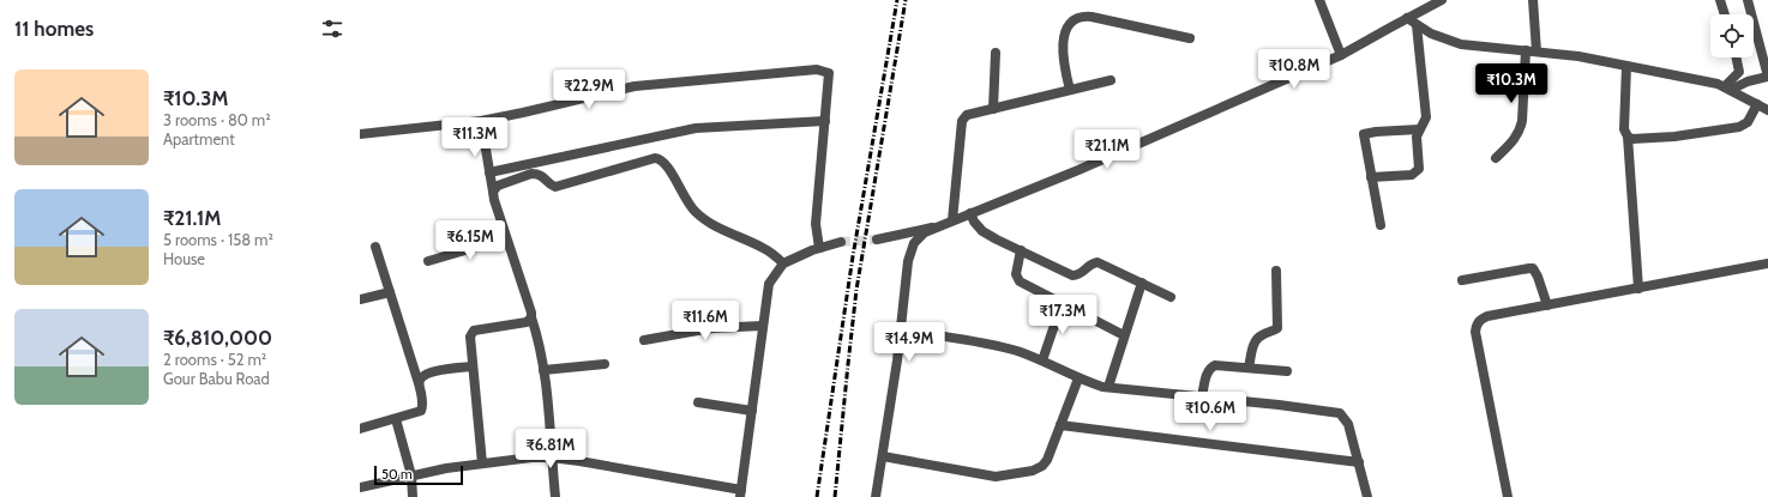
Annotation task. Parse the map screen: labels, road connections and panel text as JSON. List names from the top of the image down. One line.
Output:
{"scale_bar":"50 m","page":{"heading":"11 homes","price":["₹10.8M","₹10.3M","₹22.9M","₹11.3M","₹21.1M","₹6.15M","₹17.3M","₹11.6M","₹14.9M","₹10.6M","₹6.81M"],"list":[{"name":"₹10.3M","note":"3 rooms · 80 m² · Apartment"},{"name":"₹21.1M","note":"5 rooms · 158 m² · House"},{"name":"₹6,810,000","note":"2 rooms · 52 m² · Gour Babu Road"}],"scale":"50 m"}}
